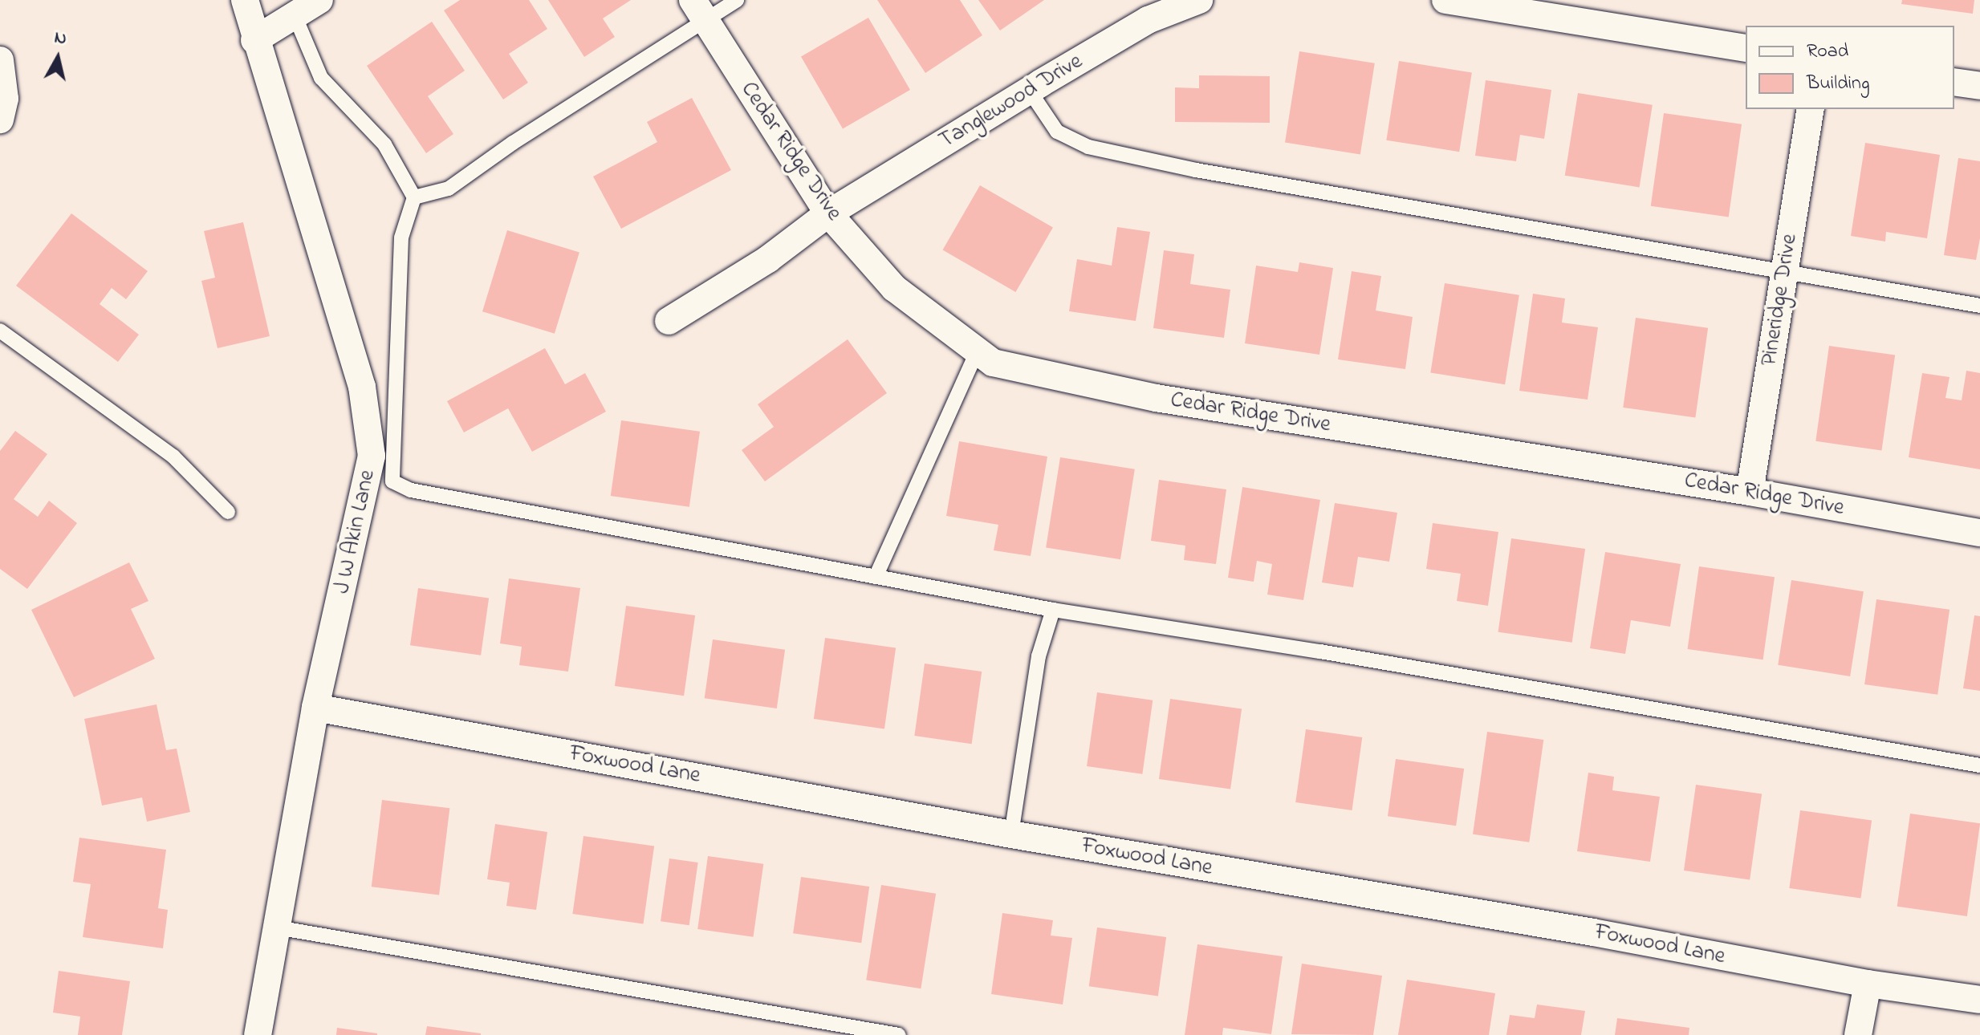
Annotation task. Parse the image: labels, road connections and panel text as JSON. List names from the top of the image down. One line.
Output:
{"streets":{"street":["Tanglewood Drive","Cedar Ridge Drive","Pineridge Drive","J W Akin Lane","Foxwood Lane"]},"crossings":[["Tanglewood Drive","Cedar Ridge Drive"],["Cedar Ridge Drive","Pineridge Drive"],["J W Akin Lane","Foxwood Lane"]],"legend":["Road","Building"],"north":"top"}
